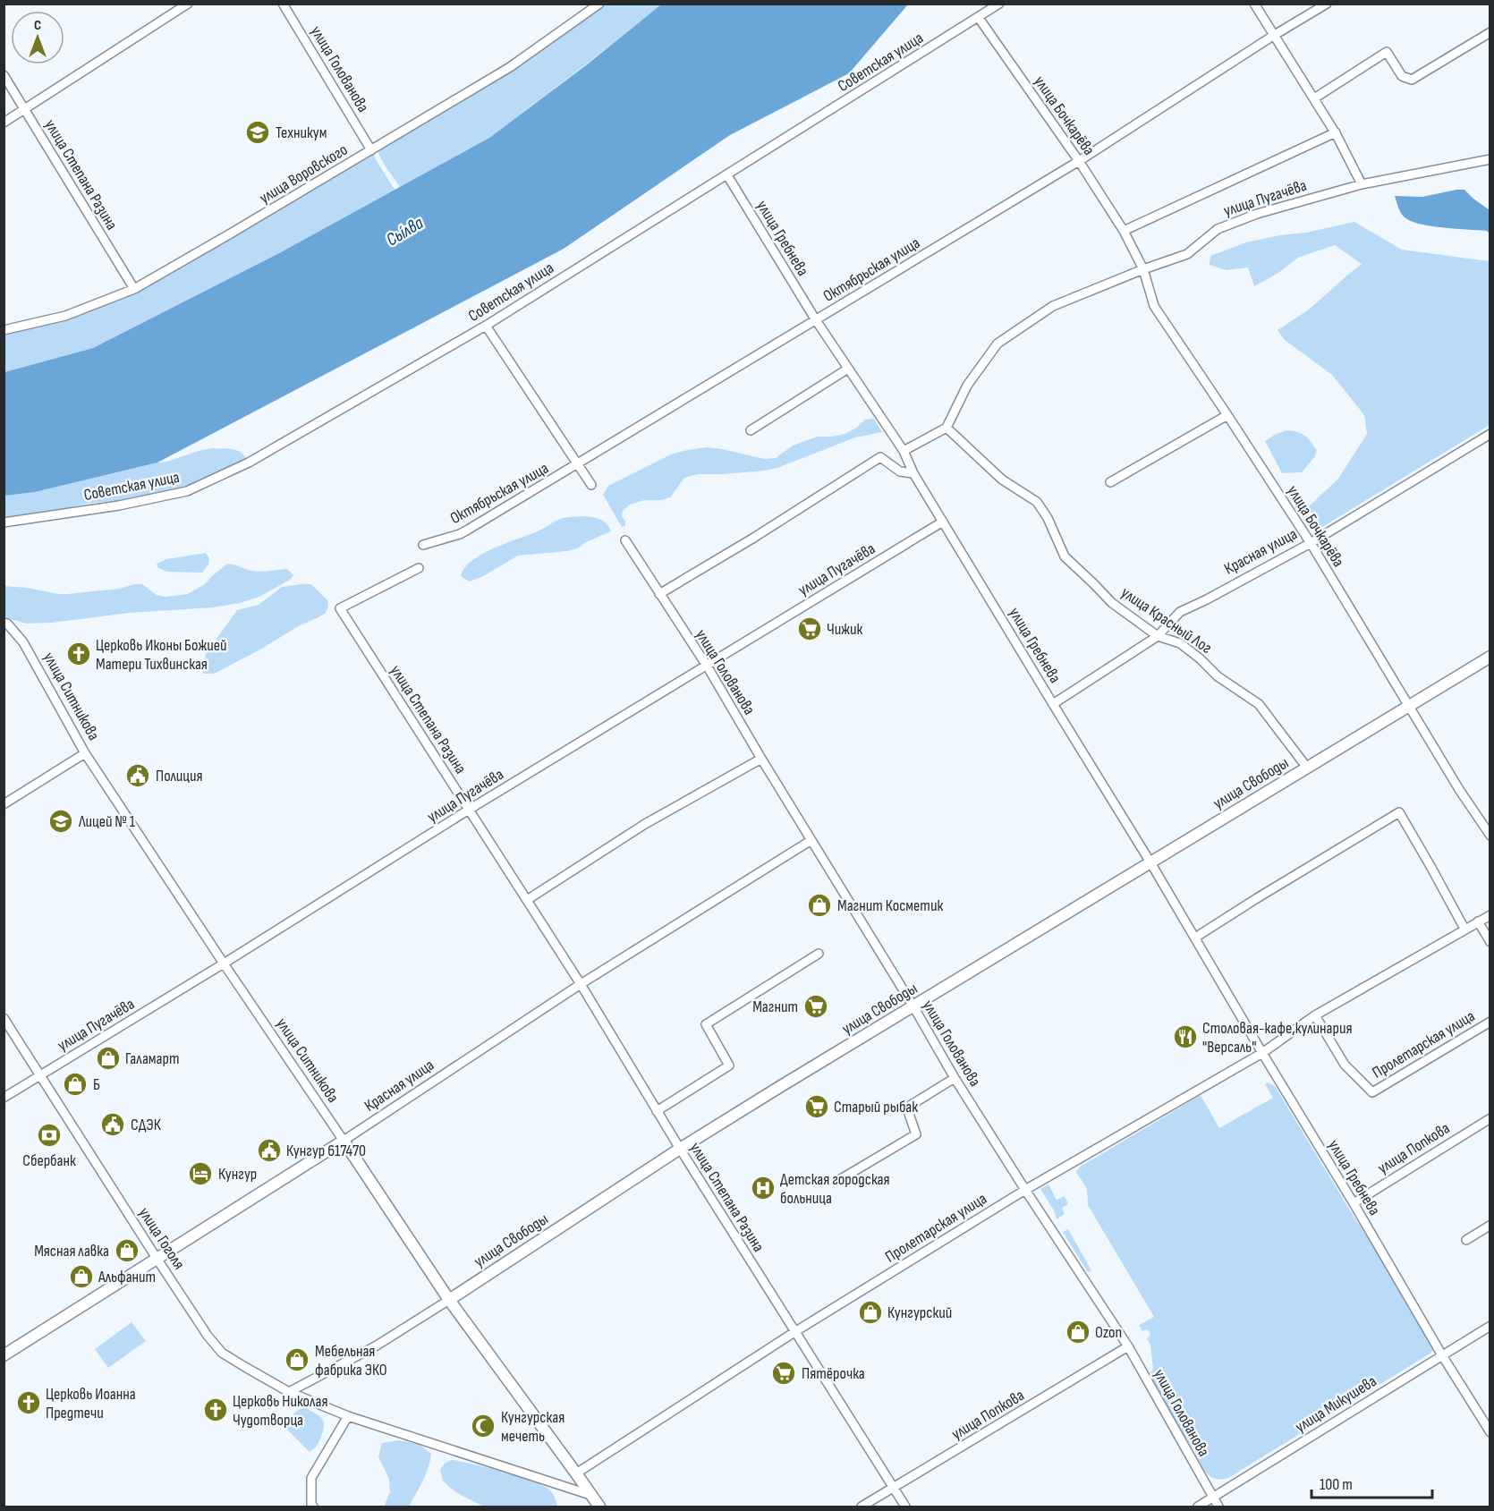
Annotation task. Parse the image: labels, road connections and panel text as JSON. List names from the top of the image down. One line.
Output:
{"streets":{"main road":["Красная улица","улица Ситникова","улица Свободы"],"street":["Советская улица","улица Голованова","улица Бочкарёва","улица Воровского","улица Степана Разина","улица Пугачёва","улица Гребнева","Октябрьская улица","улица Красный Лог","Пролетарская улица","улица Попкова","улица Гоголя","улица Микушева"]},"crossings":[["Советская улица","улица Бочкарёва"],["Советская улица","улица Гребнева"],["улица Голованова","улица Воровского"],["улица Голованова","улица Пугачёва"],["улица Голованова","Красная улица"],["улица Голованова","улица Свободы"],["улица Голованова","Пролетарская улица"],["улица Голованова","улица Попкова"],["улица Голованова","улица Микушева"],["улица Бочкарёва","улица Пугачёва"],["улица Бочкарёва","Октябрьская улица"],["улица Бочкарёва","Красная улица"],["улица Бочкарёва","улица Свободы"],["улица Воровского","улица Степана Разина"],["улица Степана Разина","улица Пугачёва"],["улица Степана Разина","Красная улица"],["улица Степана Разина","улица Свободы"],["улица Степана Разина","Пролетарская улица"],["улица Степана Разина","улица Попкова"],["улица Пугачёва","улица Гребнева"],["улица Пугачёва","улица Красный Лог"],["улица Пугачёва","улица Ситникова"],["улица Пугачёва","улица Гоголя"],["улица Гребнева","Октябрьская улица"],["улица Гребнева","Красная улица"],["улица Гребнева","улица Свободы"],["улица Гребнева","Пролетарская улица"],["улица Гребнева","улица Попкова"],["улица Гребнева","улица Микушева"],["Красная улица","улица Красный Лог"],["Красная улица","улица Ситникова"],["Красная улица","улица Гоголя"],["улица Красный Лог","улица Свободы"],["улица Ситникова","улица Свободы"],["улица Ситникова","Пролетарская улица"],["улица Ситникова","улица Гоголя"],["улица Свободы","улица Гоголя"]],"water":["Сы́лва"],"places":{"school or university":["Техникум","Лицей № 1"],"supermarket":["Чижик","Магнит","Старый рыбак","Пятёрочка"],"church":["Церковь Иконы Божией Матери Тихвинская","Церковь Иоанна Предтечи","Церковь Николая Чудотворца"],"public building":["Полиция","СДЭК","Кунгур 617470"],"shop":["Магнит Косметик","Галамарт","Б","Мясная лавка","Альфанит","Кунгурский","Ozon","Мебельная фабрика ЭКО"],"restaurant":["Столовая-кафе,кулинария \"Версаль\""],"bank":["Сбербанк"],"hotel":["Кунгур"],"hospital":["Детская городская больница"],"mosque":["Кунгурская мечеть"]},"scale_bar":"100 m","north":"top"}
